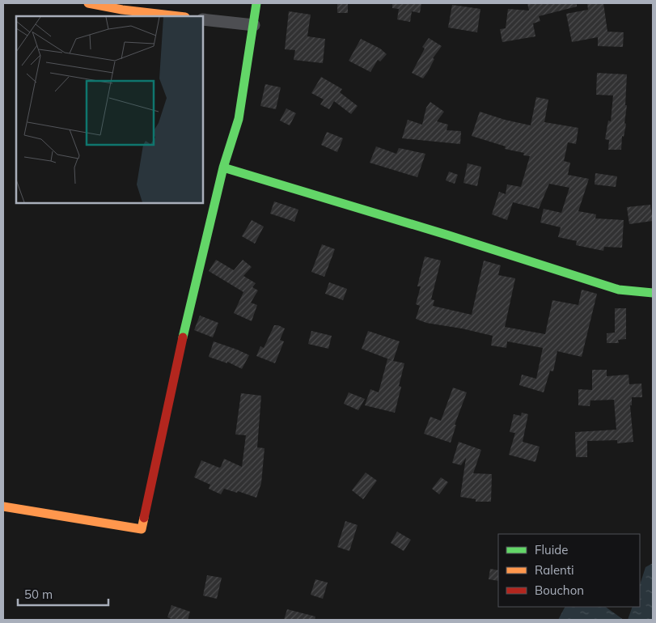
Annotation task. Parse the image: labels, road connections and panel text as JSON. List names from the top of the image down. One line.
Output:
{"legend":["Fluide","Ralenti","Bouchon"],"scale_bar":"50 m"}
